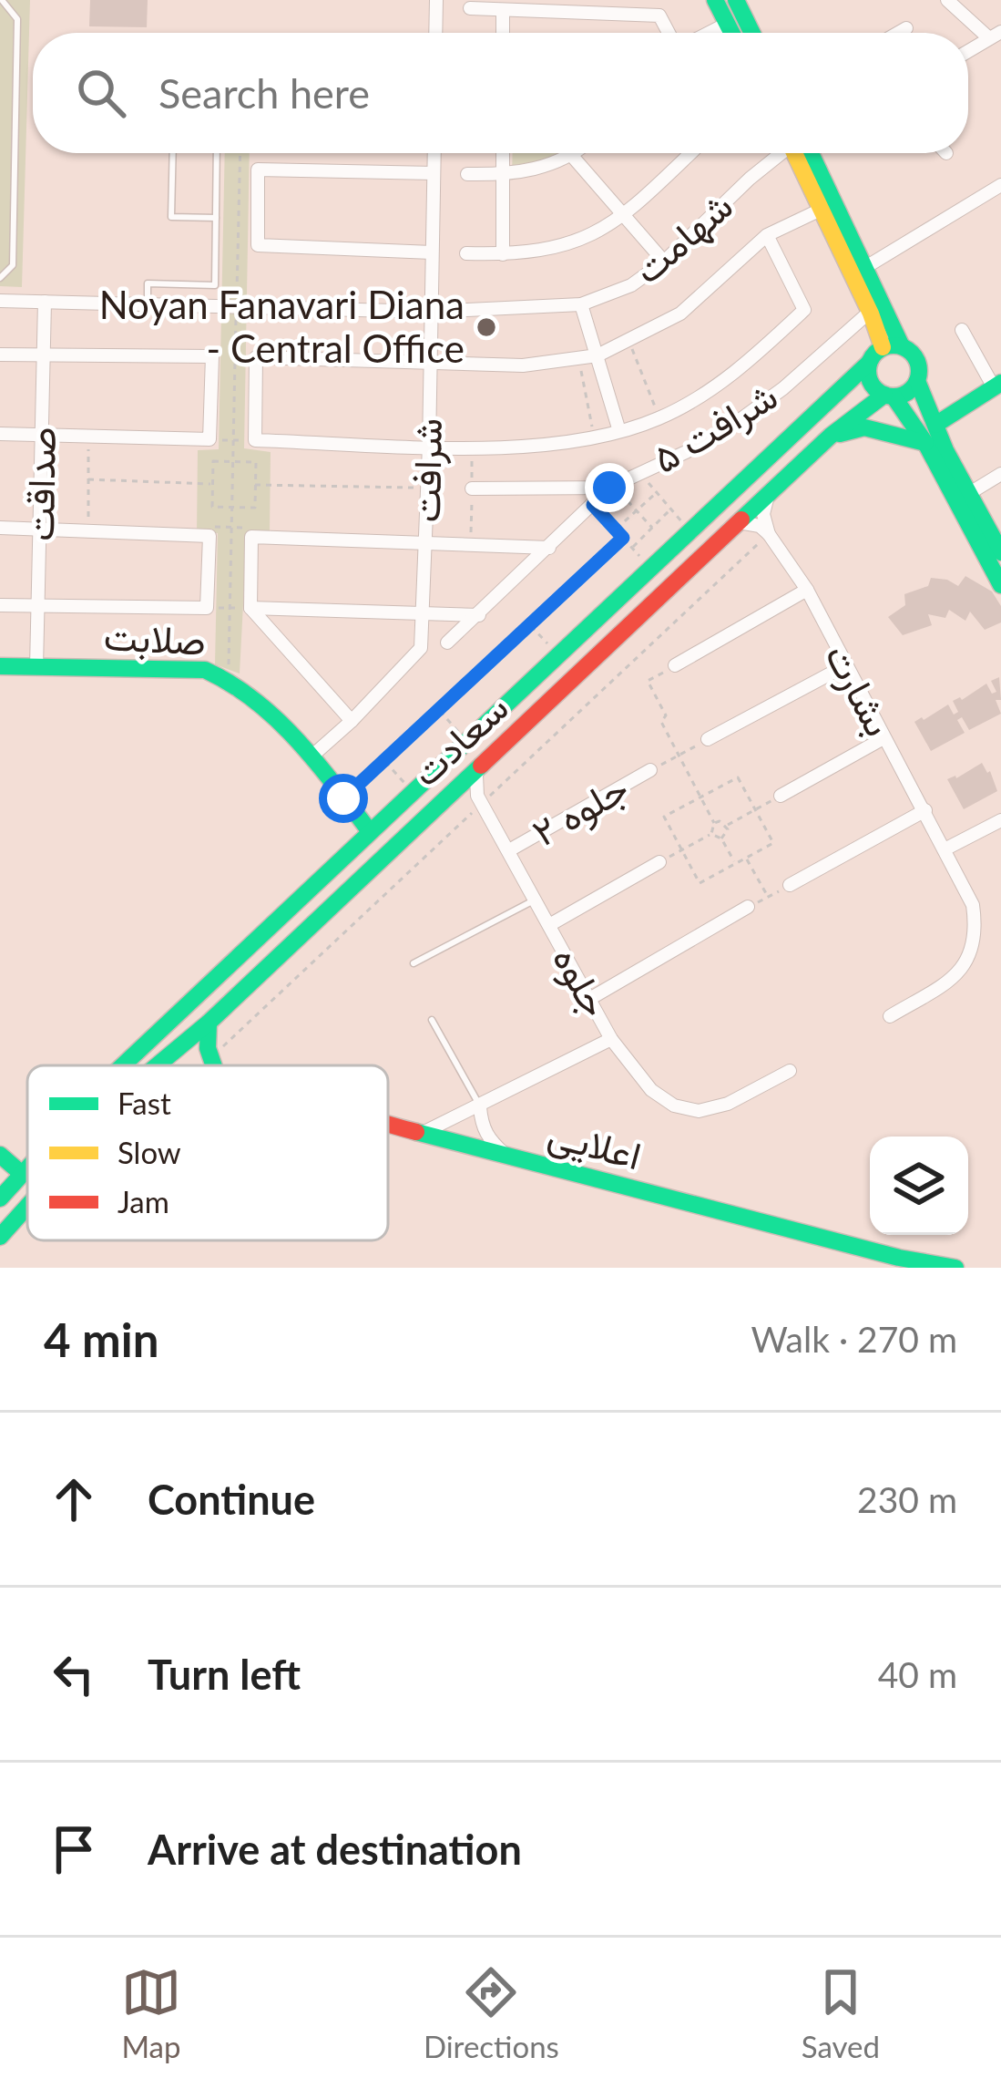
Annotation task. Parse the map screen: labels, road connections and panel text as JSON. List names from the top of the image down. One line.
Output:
{"streets":{"street":["شهامت","شرافت ۵","شرافت","صداقت","صلابت","بشارت","سعادت","جلوه ۲","جلوه","اعلایی"]},"crossings":[["شهامت","شرافت"],["شهامت","صداقت"],["شرافت","صلابت"],["صداقت","صلابت"],["صلابت","سعادت"],["جلوه ۲","جلوه"],["جلوه","اعلایی"]],"places":["Noyan Fanavari Diana - Central Office"],"legend":["Fast","Slow","Jam"],"page":{"search":"Search here","heading":["4 min","Walk · 270 m"],"list":[["Continue","230 m"],["Turn left","40 m"],"Arrive at destination"],"nav":["Map","Directions","Saved"]}}
